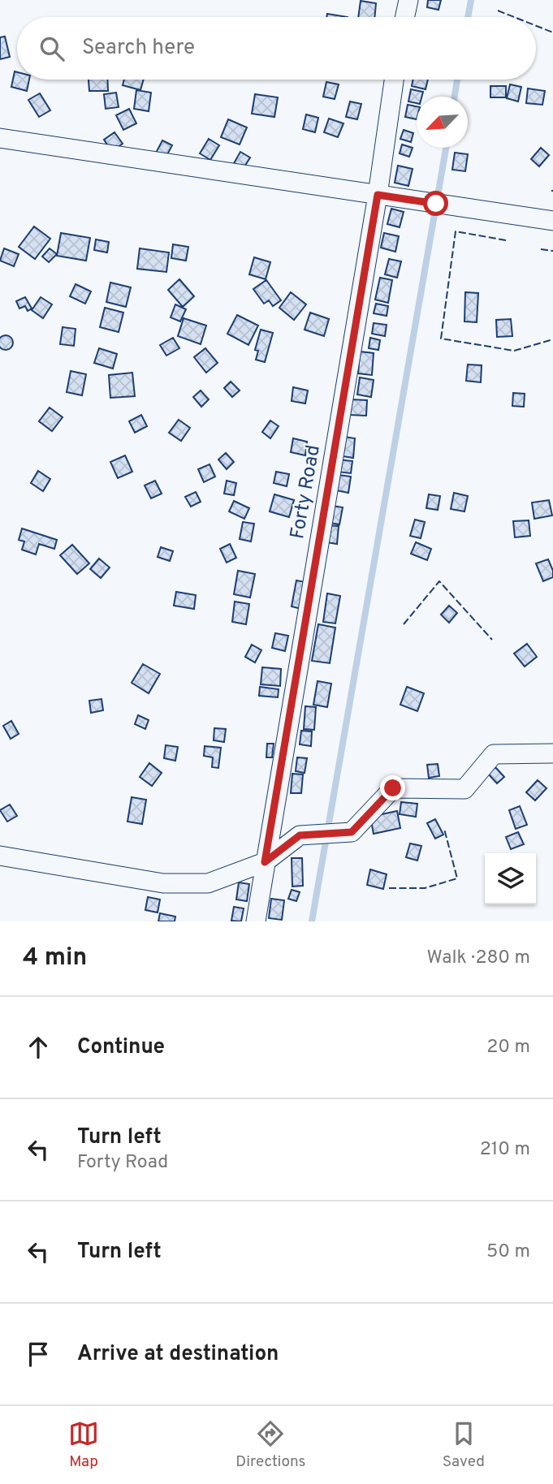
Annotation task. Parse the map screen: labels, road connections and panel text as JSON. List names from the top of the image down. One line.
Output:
{"streets":{"street":["Forty Road"]},"north":"bottom left","page":{"search":"Search here","heading":["4 min","Walk · 280 m"],"list":[["Continue","20 m"],["Turn left","Forty Road","210 m"],["Turn left","50 m"],"Arrive at destination"],"nav":["Map","Directions","Saved"]}}
